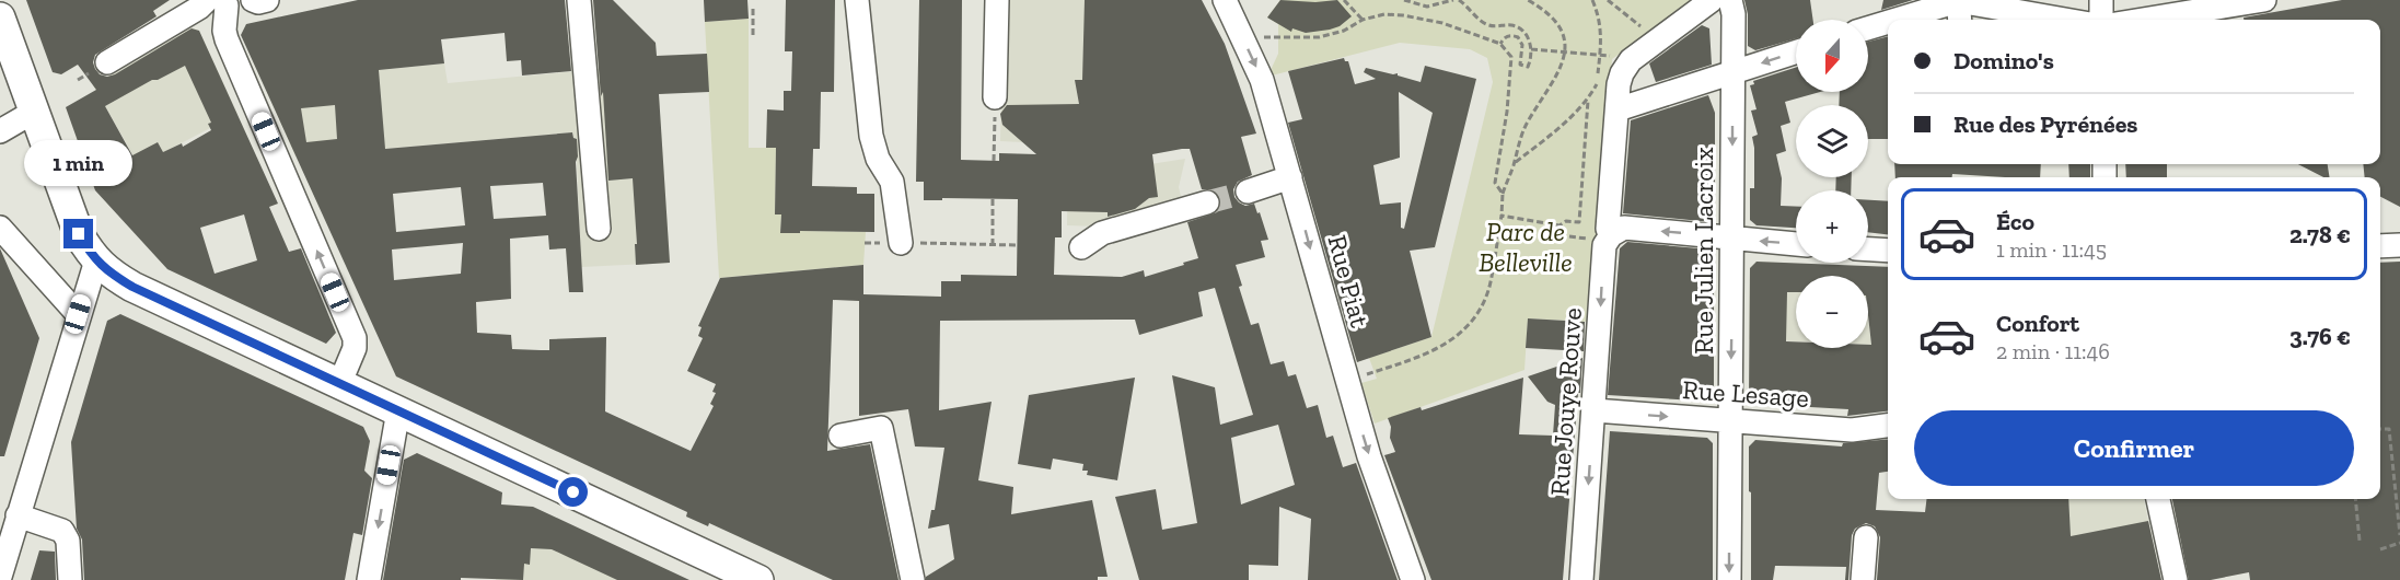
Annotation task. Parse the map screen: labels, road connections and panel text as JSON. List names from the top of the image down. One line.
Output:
{"streets":{"street":["Rue Julien Lacroix","Rue Piat","Rue Lesage","Rue Jouye Rouve"]},"crossings":[["Rue Julien Lacroix","Rue Lesage"],["Rue Lesage","Rue Jouye Rouve"]],"one_way":["Rue Julien Lacroix","Rue Piat","Rue Jouye Rouve"],"parks":["Parc de Belleville"],"north":"bottom","page":{"map_buttons":["+","−"],"banner":["Domino's","Rue des Pyrénées"],"bubble":"1 min","list":[{"name":"Éco","note":"1 min · 11:45","value":"2.78 €"},{"name":"Confort","note":"2 min · 11:46","value":"3.76 €"}],"buttons":"Confirmer"}}
